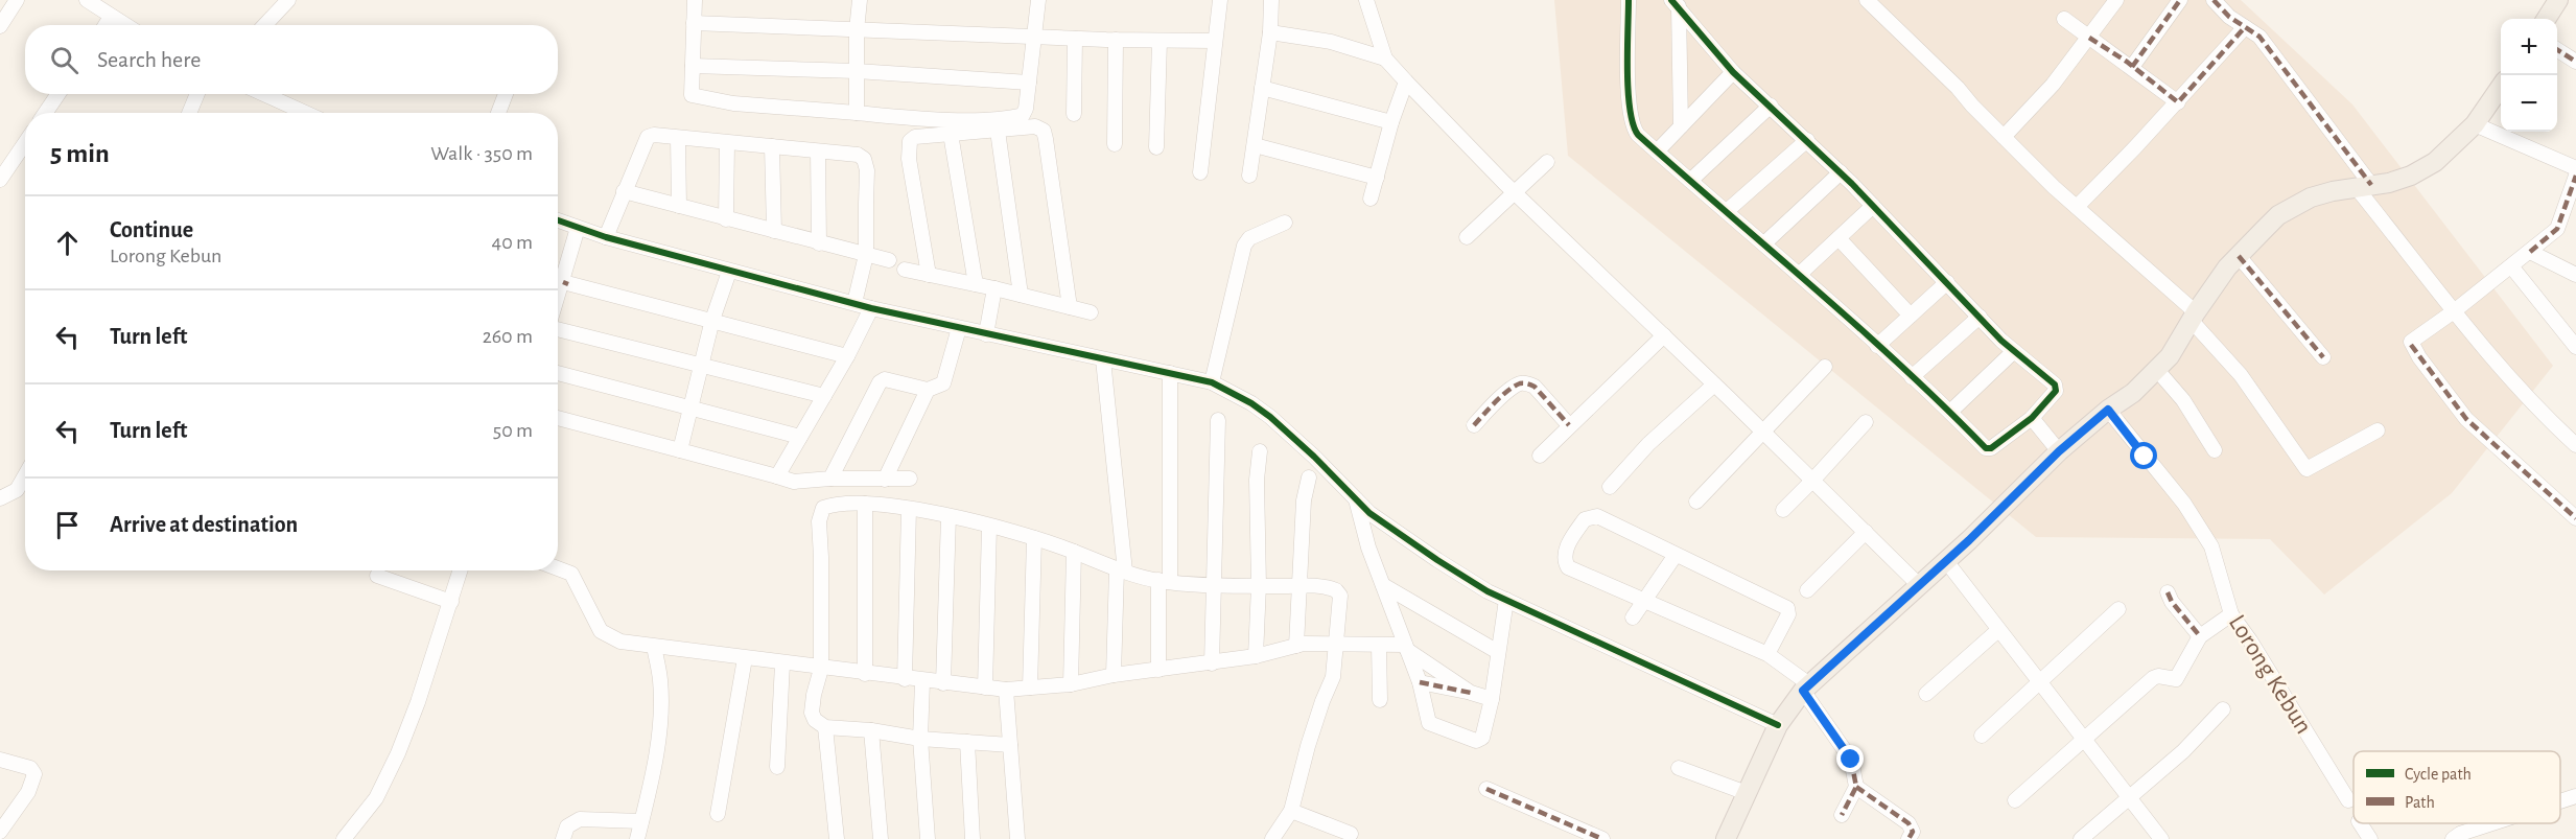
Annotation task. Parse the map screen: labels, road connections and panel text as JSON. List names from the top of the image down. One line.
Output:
{"streets":{"street":["Lorong Kebun"]},"legend":["Cycle path","Path"],"page":{"map_buttons":["+","−"],"search":"Search here","heading":["5 min","Walk · 350 m"],"list":[["Continue","Lorong Kebun","40 m"],["Turn left","260 m"],["Turn left","50 m"],"Arrive at destination"]}}
